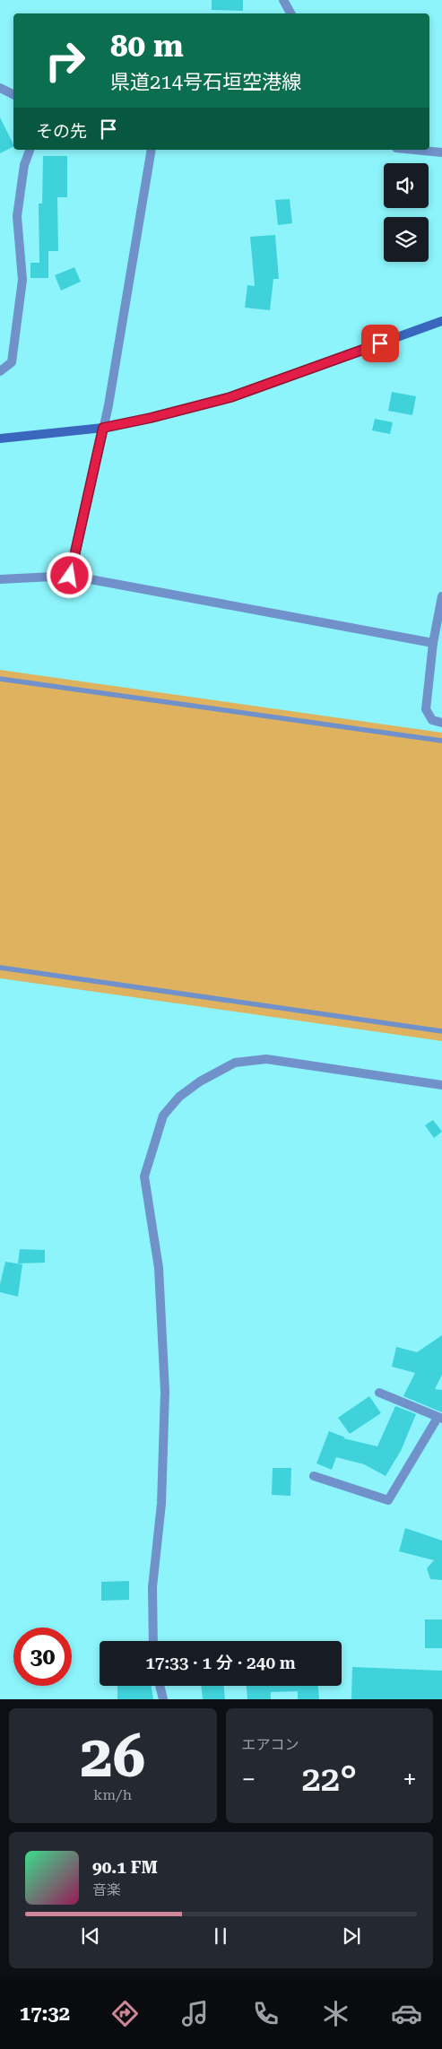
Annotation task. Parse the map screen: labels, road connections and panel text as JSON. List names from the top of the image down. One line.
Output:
{"page":{"turn":["80 m","県道214号石垣空港線"],"then":"その先","limit":"30","trip":"17:33 · 1 分 · 240 m","tile":[["26","km/h"],"エアコン"],"heat":["−","22°","+"],"song":["90.1 FM","音楽"],"tabs":"17:32"}}
